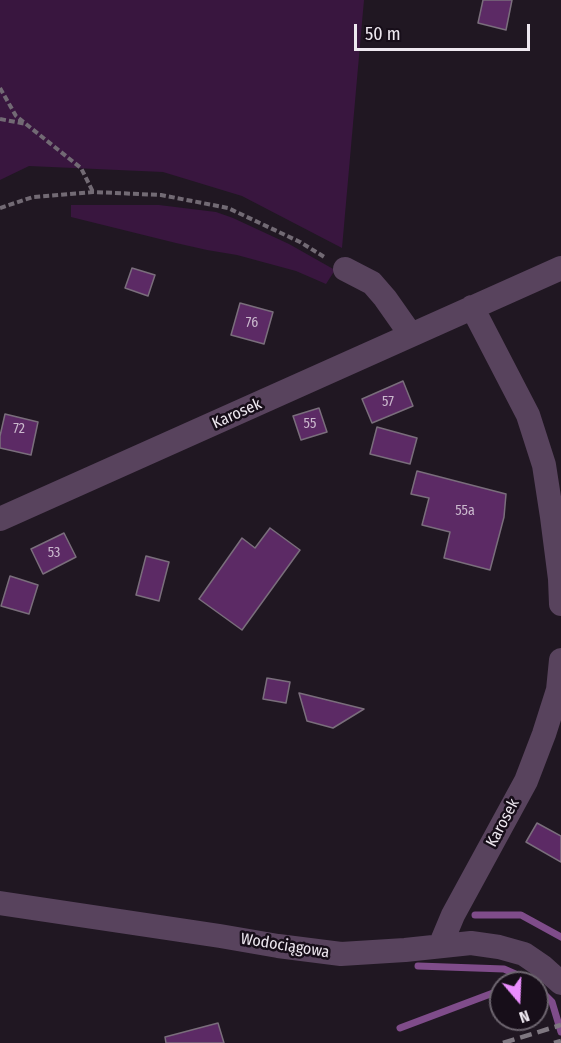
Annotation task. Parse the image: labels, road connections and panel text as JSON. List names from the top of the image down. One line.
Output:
{"streets":{"street":["Karosek","Wodociągowa"]},"crossings":[["Karosek","Wodociągowa"]],"house_numbers":["76","57","55","72","55a","53"],"scale_bar":"50 m","north":"bottom"}
